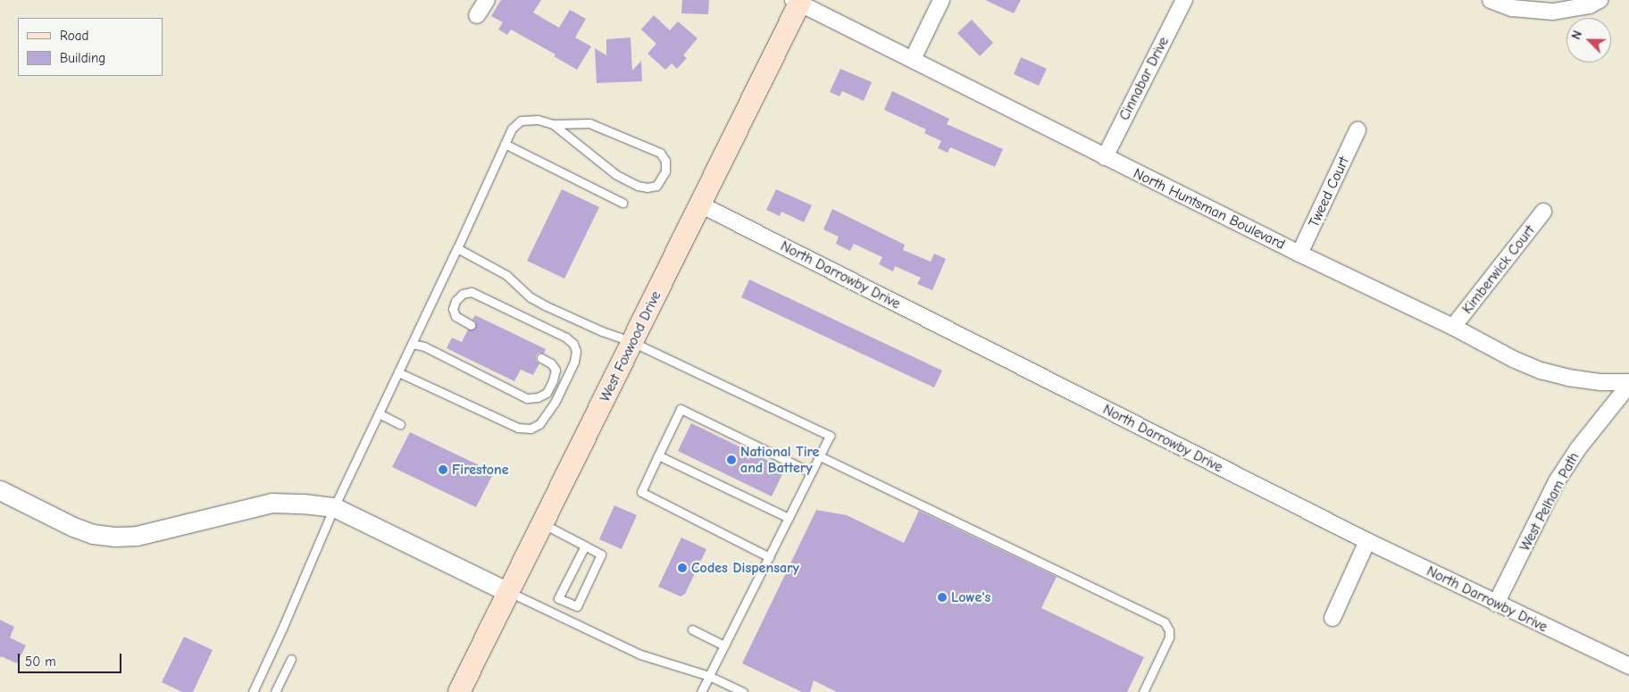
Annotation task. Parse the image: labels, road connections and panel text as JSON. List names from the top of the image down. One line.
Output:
{"streets":{"main road":["West Foxwood Drive"],"street":["Cinnabar Drive","Tweed Court","North Huntsman Boulevard","Kimberwick Court","North Darrowby Drive","West Pelham Path"]},"crossings":[["Cinnabar Drive","North Huntsman Boulevard"],["Tweed Court","North Huntsman Boulevard"],["North Huntsman Boulevard","Kimberwick Court"],["North Huntsman Boulevard","West Foxwood Drive"],["North Huntsman Boulevard","West Pelham Path"],["North Darrowby Drive","West Foxwood Drive"],["North Darrowby Drive","West Pelham Path"]],"places":["National Tire and Battery","Firestone","Codes Dispensary","Lowe's"],"legend":["Road","Building"],"scale_bar":"50 m","north":"top left"}
